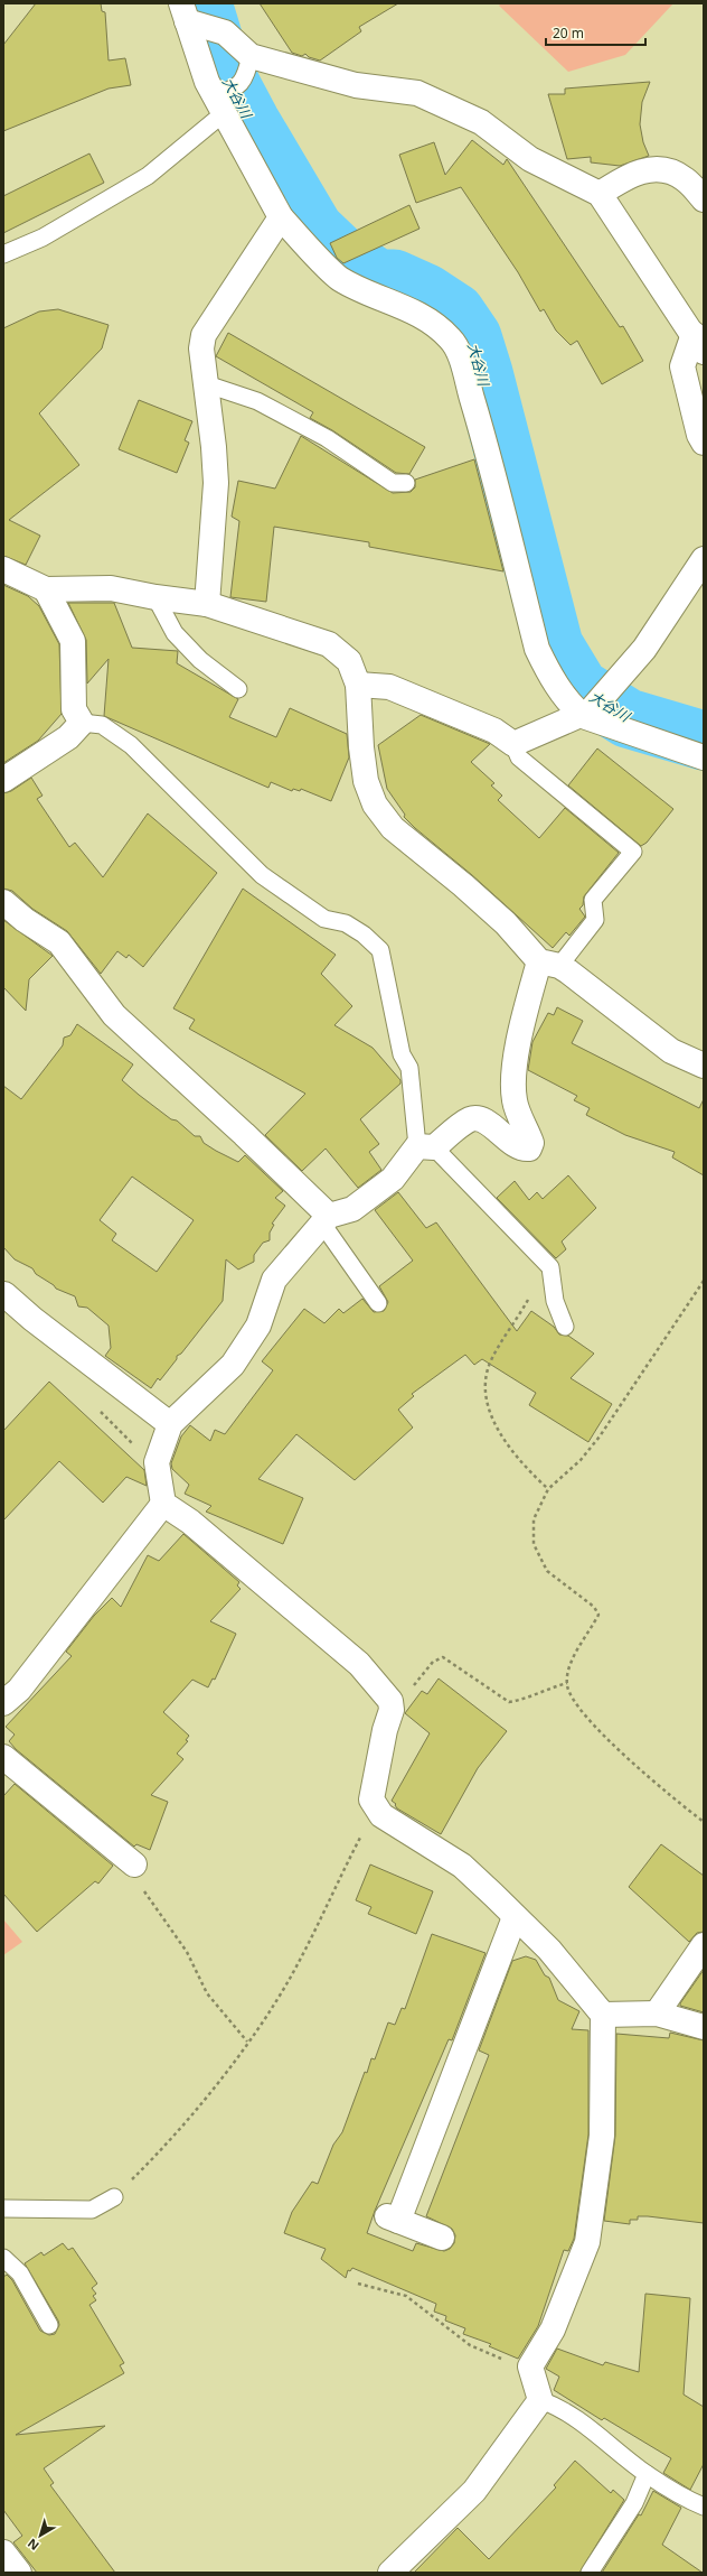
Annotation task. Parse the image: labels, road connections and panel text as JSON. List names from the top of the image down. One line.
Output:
{"water":["大谷川"],"scale_bar":"20 m","north":"bottom left"}
